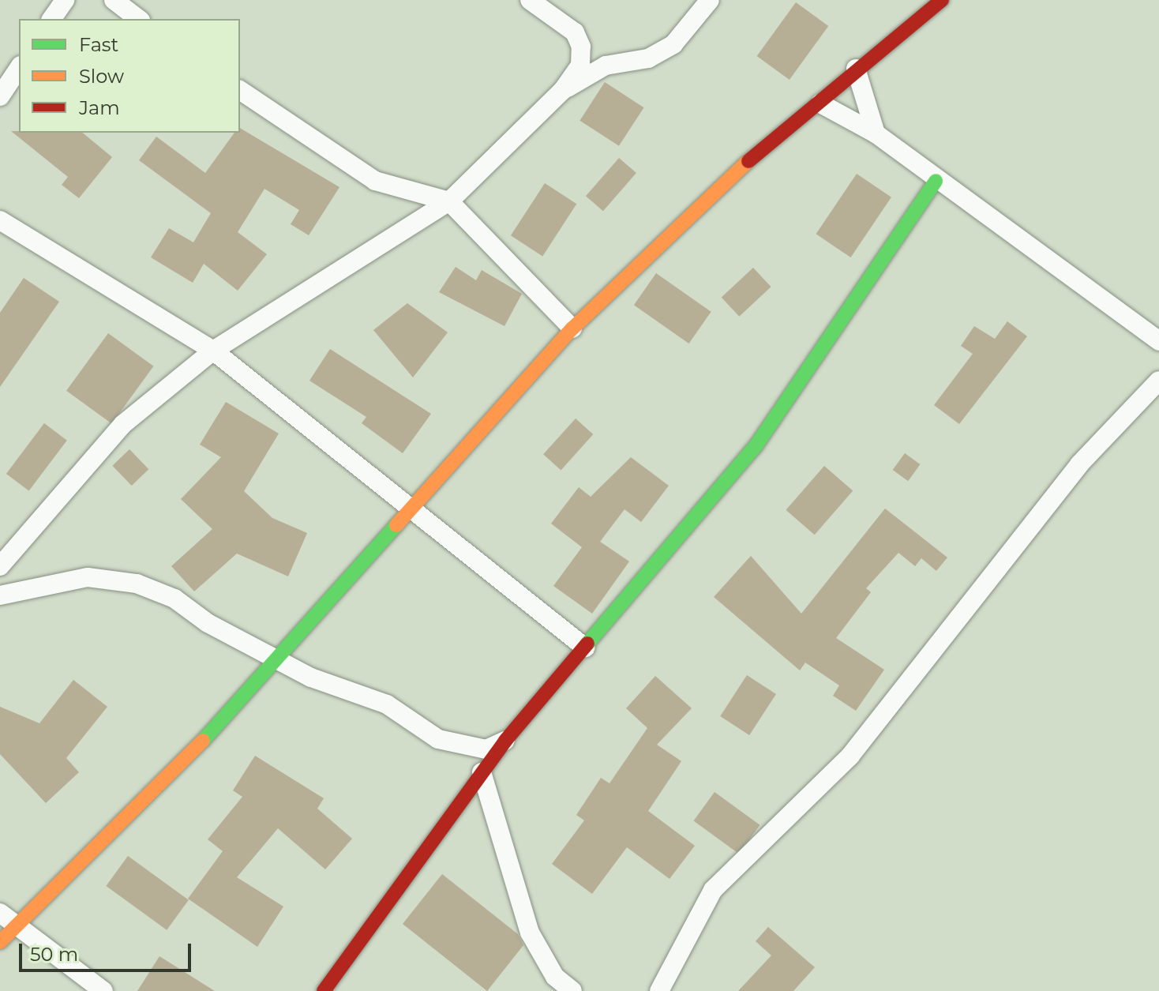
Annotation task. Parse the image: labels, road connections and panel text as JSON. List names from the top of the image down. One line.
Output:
{"legend":["Fast","Slow","Jam"],"scale_bar":"50 m"}
